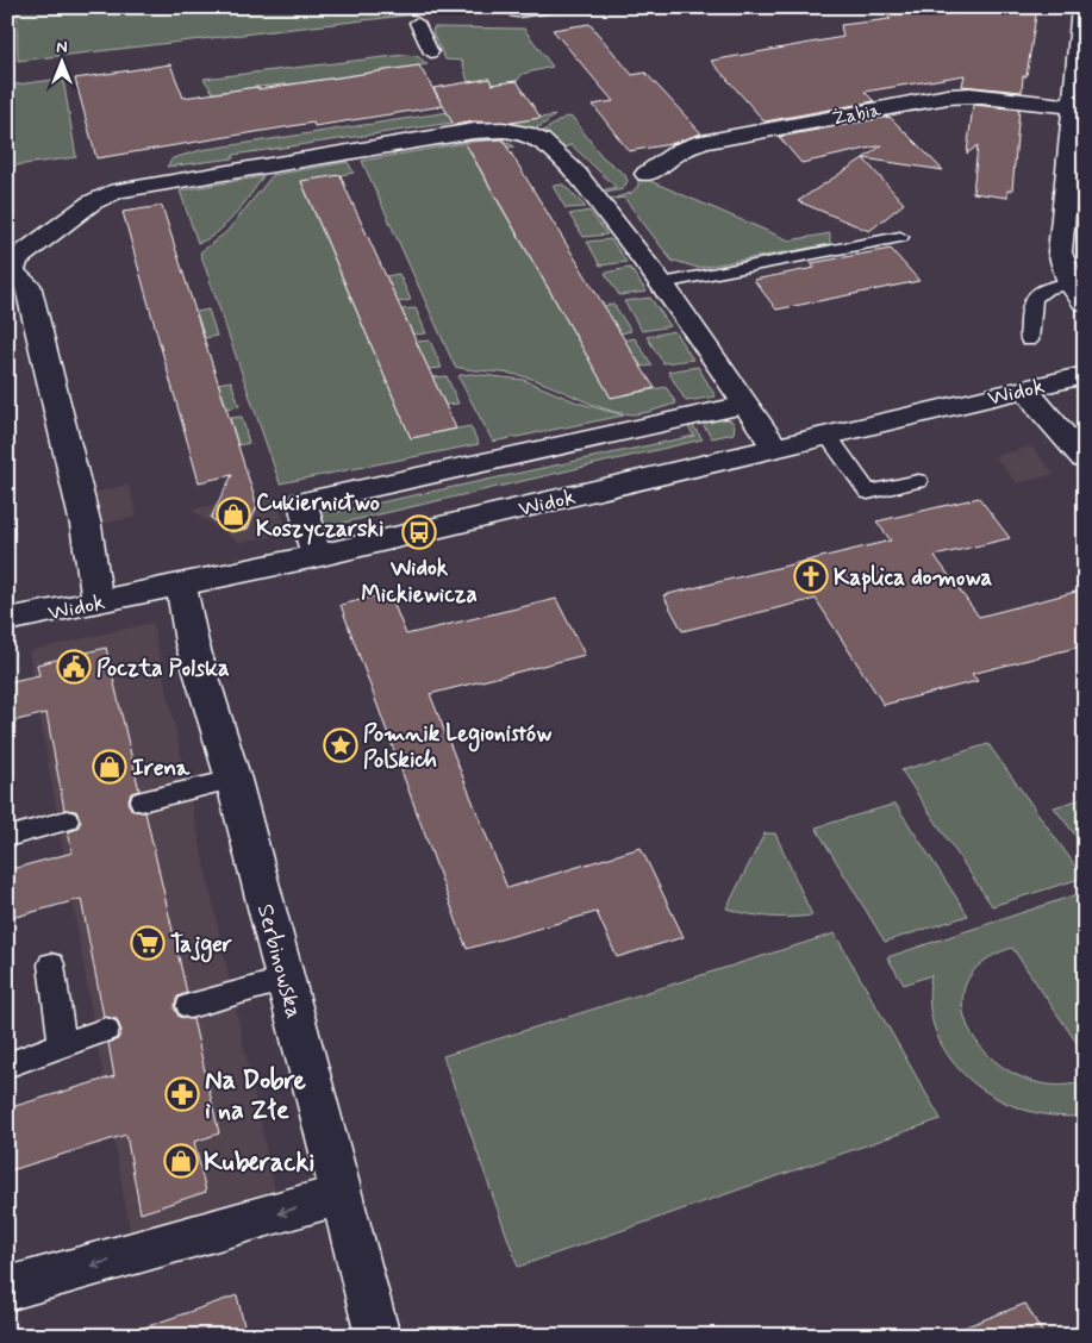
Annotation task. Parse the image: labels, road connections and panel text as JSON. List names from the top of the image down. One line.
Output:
{"streets":{"street":["Żabia","Widok","Serbinowska"]},"crossings":[["Widok","Serbinowska"]],"places":{"shop":["Cukiernictwo Koszyczarski","Irena","Kuberacki"],"bus stop":["Widok Mickiewicza"],"church":["Kaplica domowa"],"public building":["Poczta Polska"],"place":["Pomnik Legionistów Polskich"],"supermarket":["Tajger"],"pharmacy":["Na Dobre i na Złe"]},"north":"top"}
